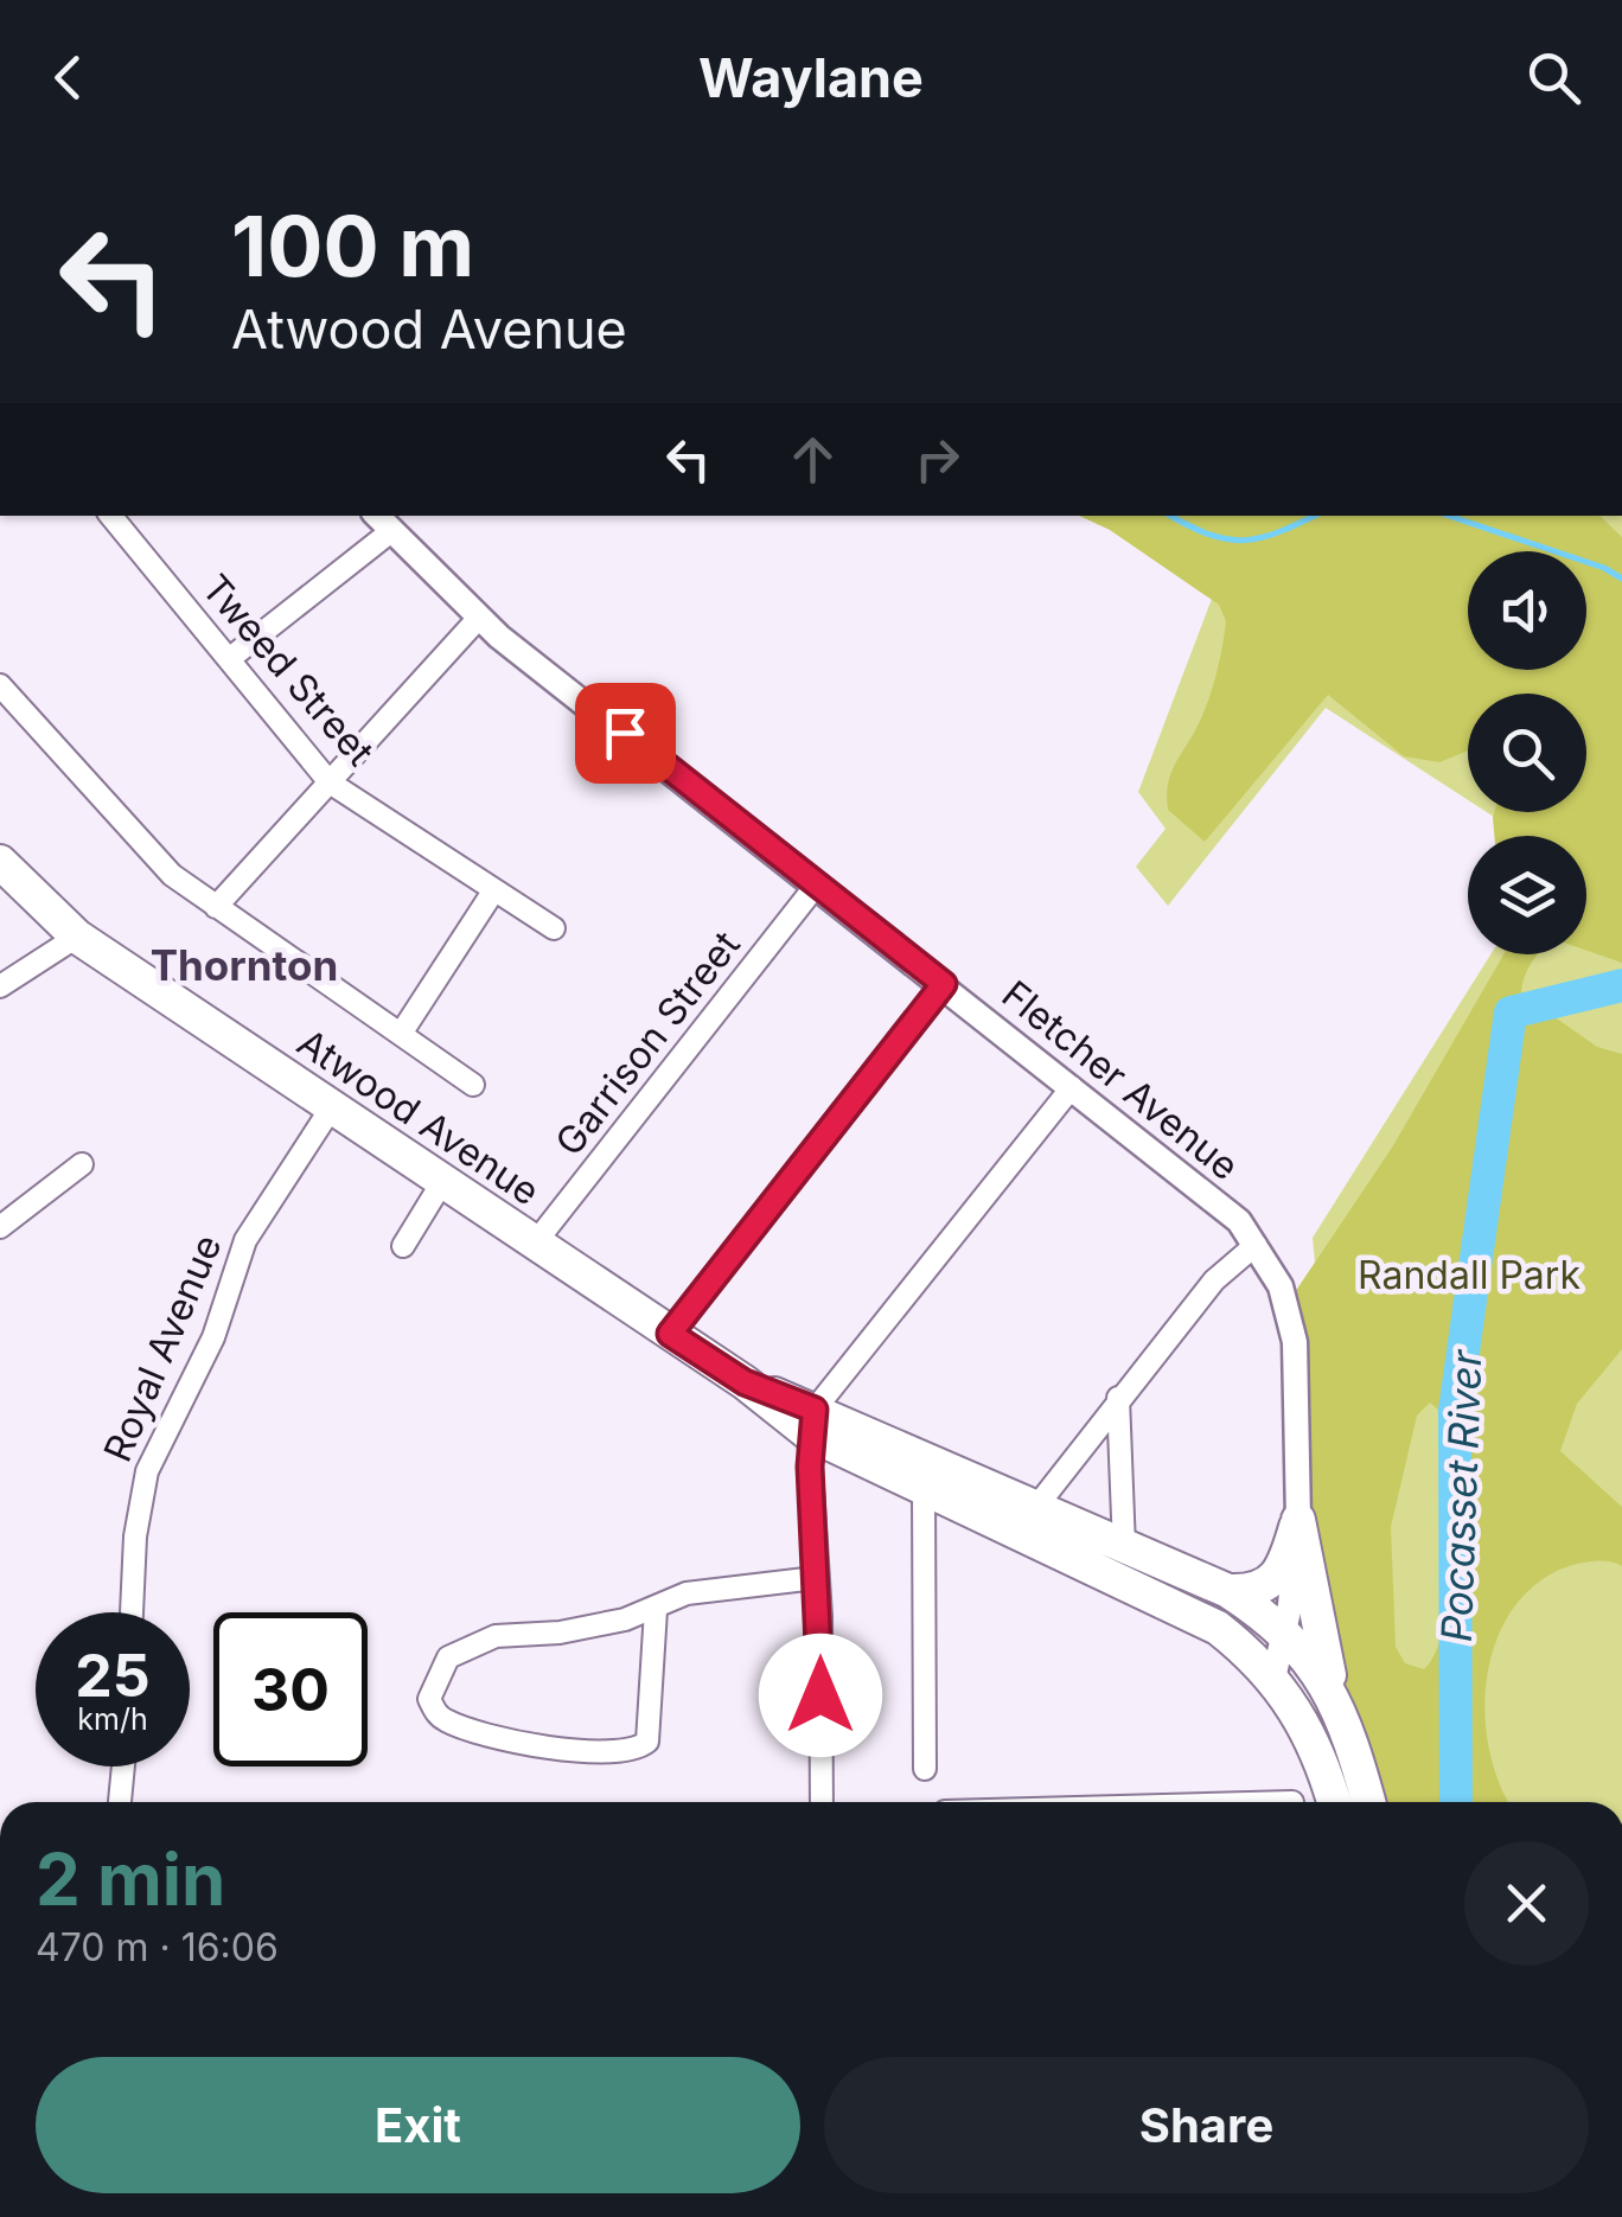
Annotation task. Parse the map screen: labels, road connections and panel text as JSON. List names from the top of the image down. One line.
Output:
{"streets":{"main road":["Atwood Avenue"],"street":["Tweed Street","Garrison Street","Fletcher Avenue","Royal Avenue"]},"crossings":[["Garrison Street","Fletcher Avenue"],["Garrison Street","Atwood Avenue"],["Fletcher Avenue","Atwood Avenue"],["Atwood Avenue","Royal Avenue"]],"districts":["Thornton"],"water":["Pocasset River"],"parks":["Randall Park"],"page":{"header":"Waylane","turn":["100 m","Atwood Avenue"],"speed":"25 km/h","limit":"30","heading":["2 min","470 m · 16:06"],"buttons":["Exit","Share"]}}
